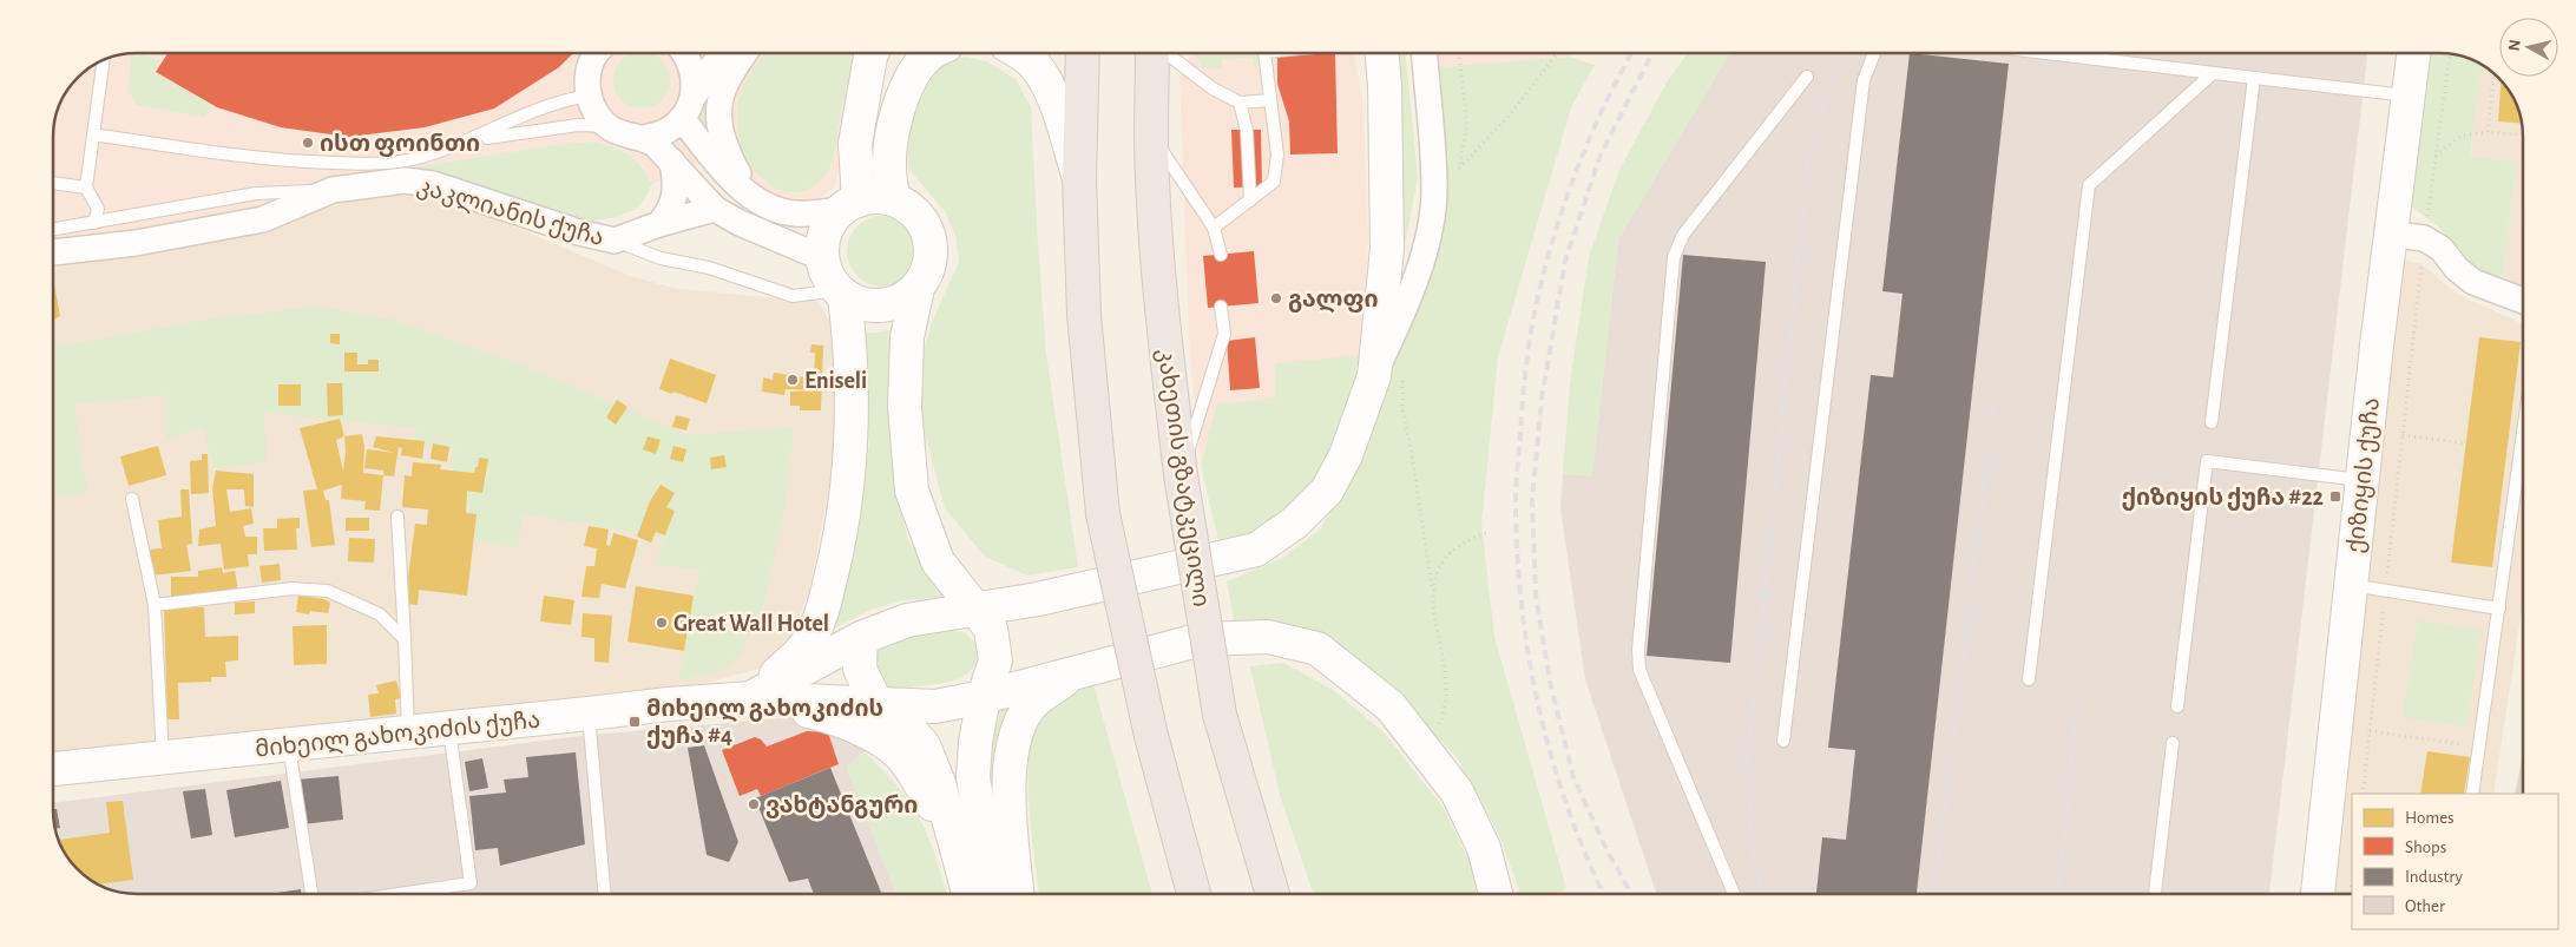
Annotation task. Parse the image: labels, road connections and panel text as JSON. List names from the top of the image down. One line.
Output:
{"streets":{"highway":["კახეთის გზატკეცილი"],"main road":["ქიზიყის ქუჩა","მიხეილ გახოკიძის ქუჩა"],"street":["კაკლიანის ქუჩა"]},"places":{"other":["ისთ ფოინთი","გალფი","Eniseli","Great Wall Hotel","ვახტანგური"],"transit":["ქიზიყის ქუჩა #22","მიხეილ გახოკიძის ქუჩა #4"]},"legend":["Homes","Shops","Industry","Other"],"north":"left"}
